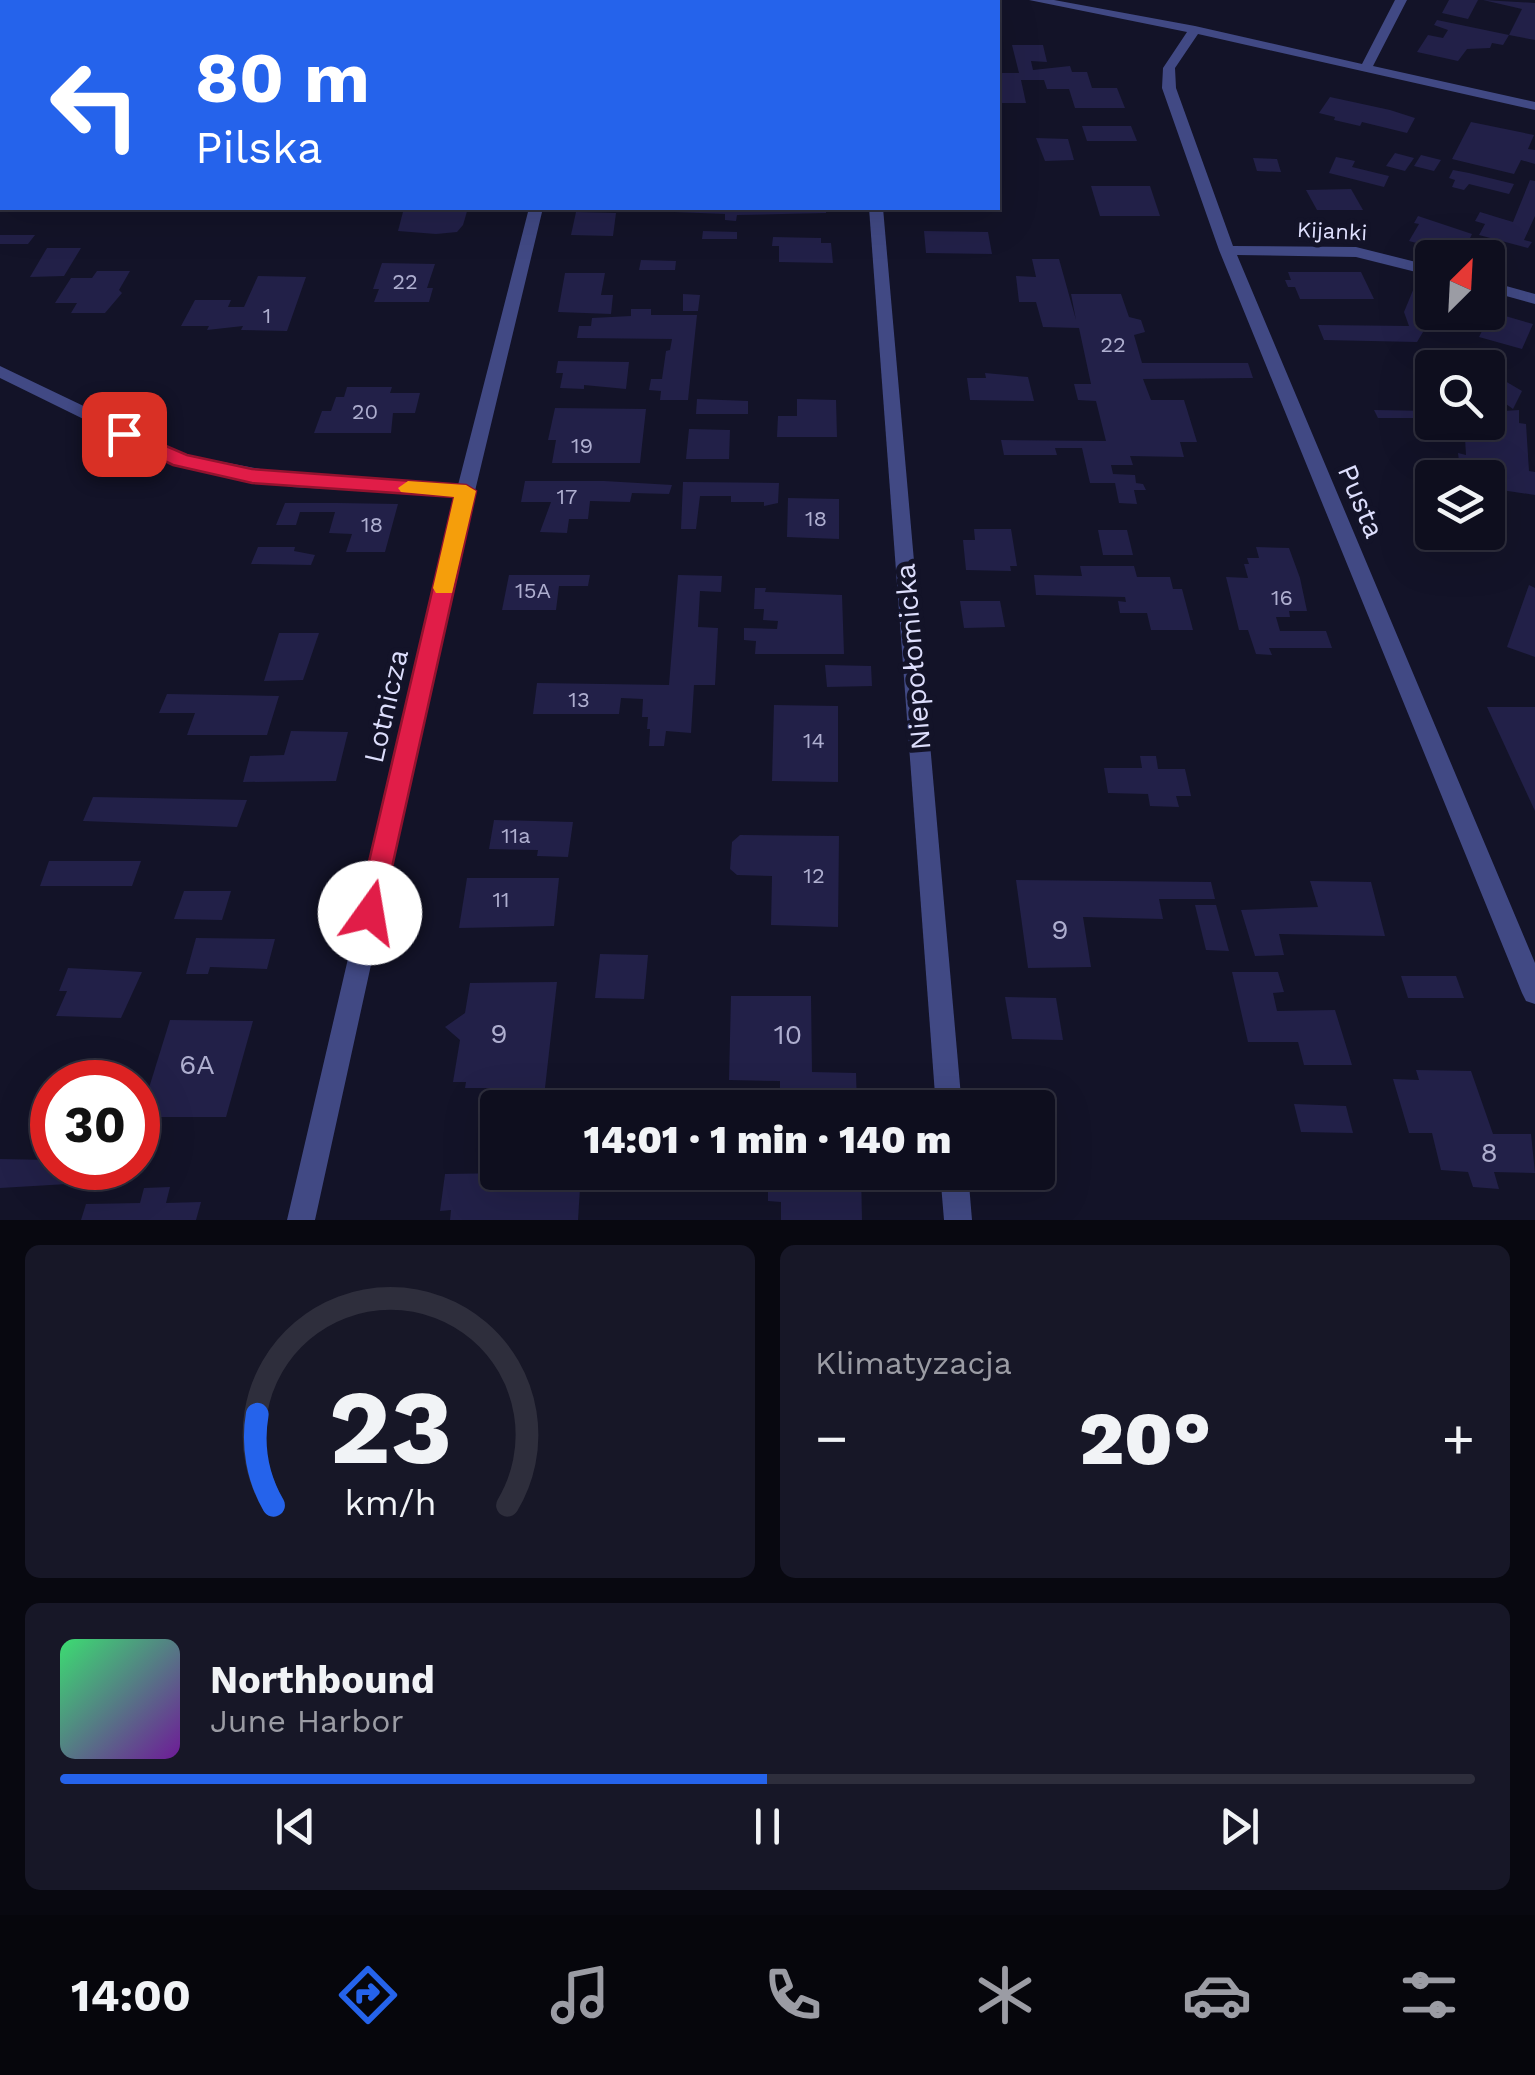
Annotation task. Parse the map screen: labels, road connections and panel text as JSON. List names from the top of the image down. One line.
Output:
{"streets":{"street":["Kijanki","Pusta","Niepołomicka","Lotnicza"]},"crossings":[["Kijanki","Pusta"]],"house_numbers":["22","1","22","20","19","17","18","18","15A","16","13","14","11a","12","11","9","9","10","6A","8"],"north":"top right","page":{"turn":["80 m","Pilska"],"limit":"30","trip":"14:01 · 1 min · 140 m","tile":"Klimatyzacja","heat":["−","20°","+"],"song":["Northbound","June Harbor"],"tabs":"14:00","gauge":["23","km/h"]}}
